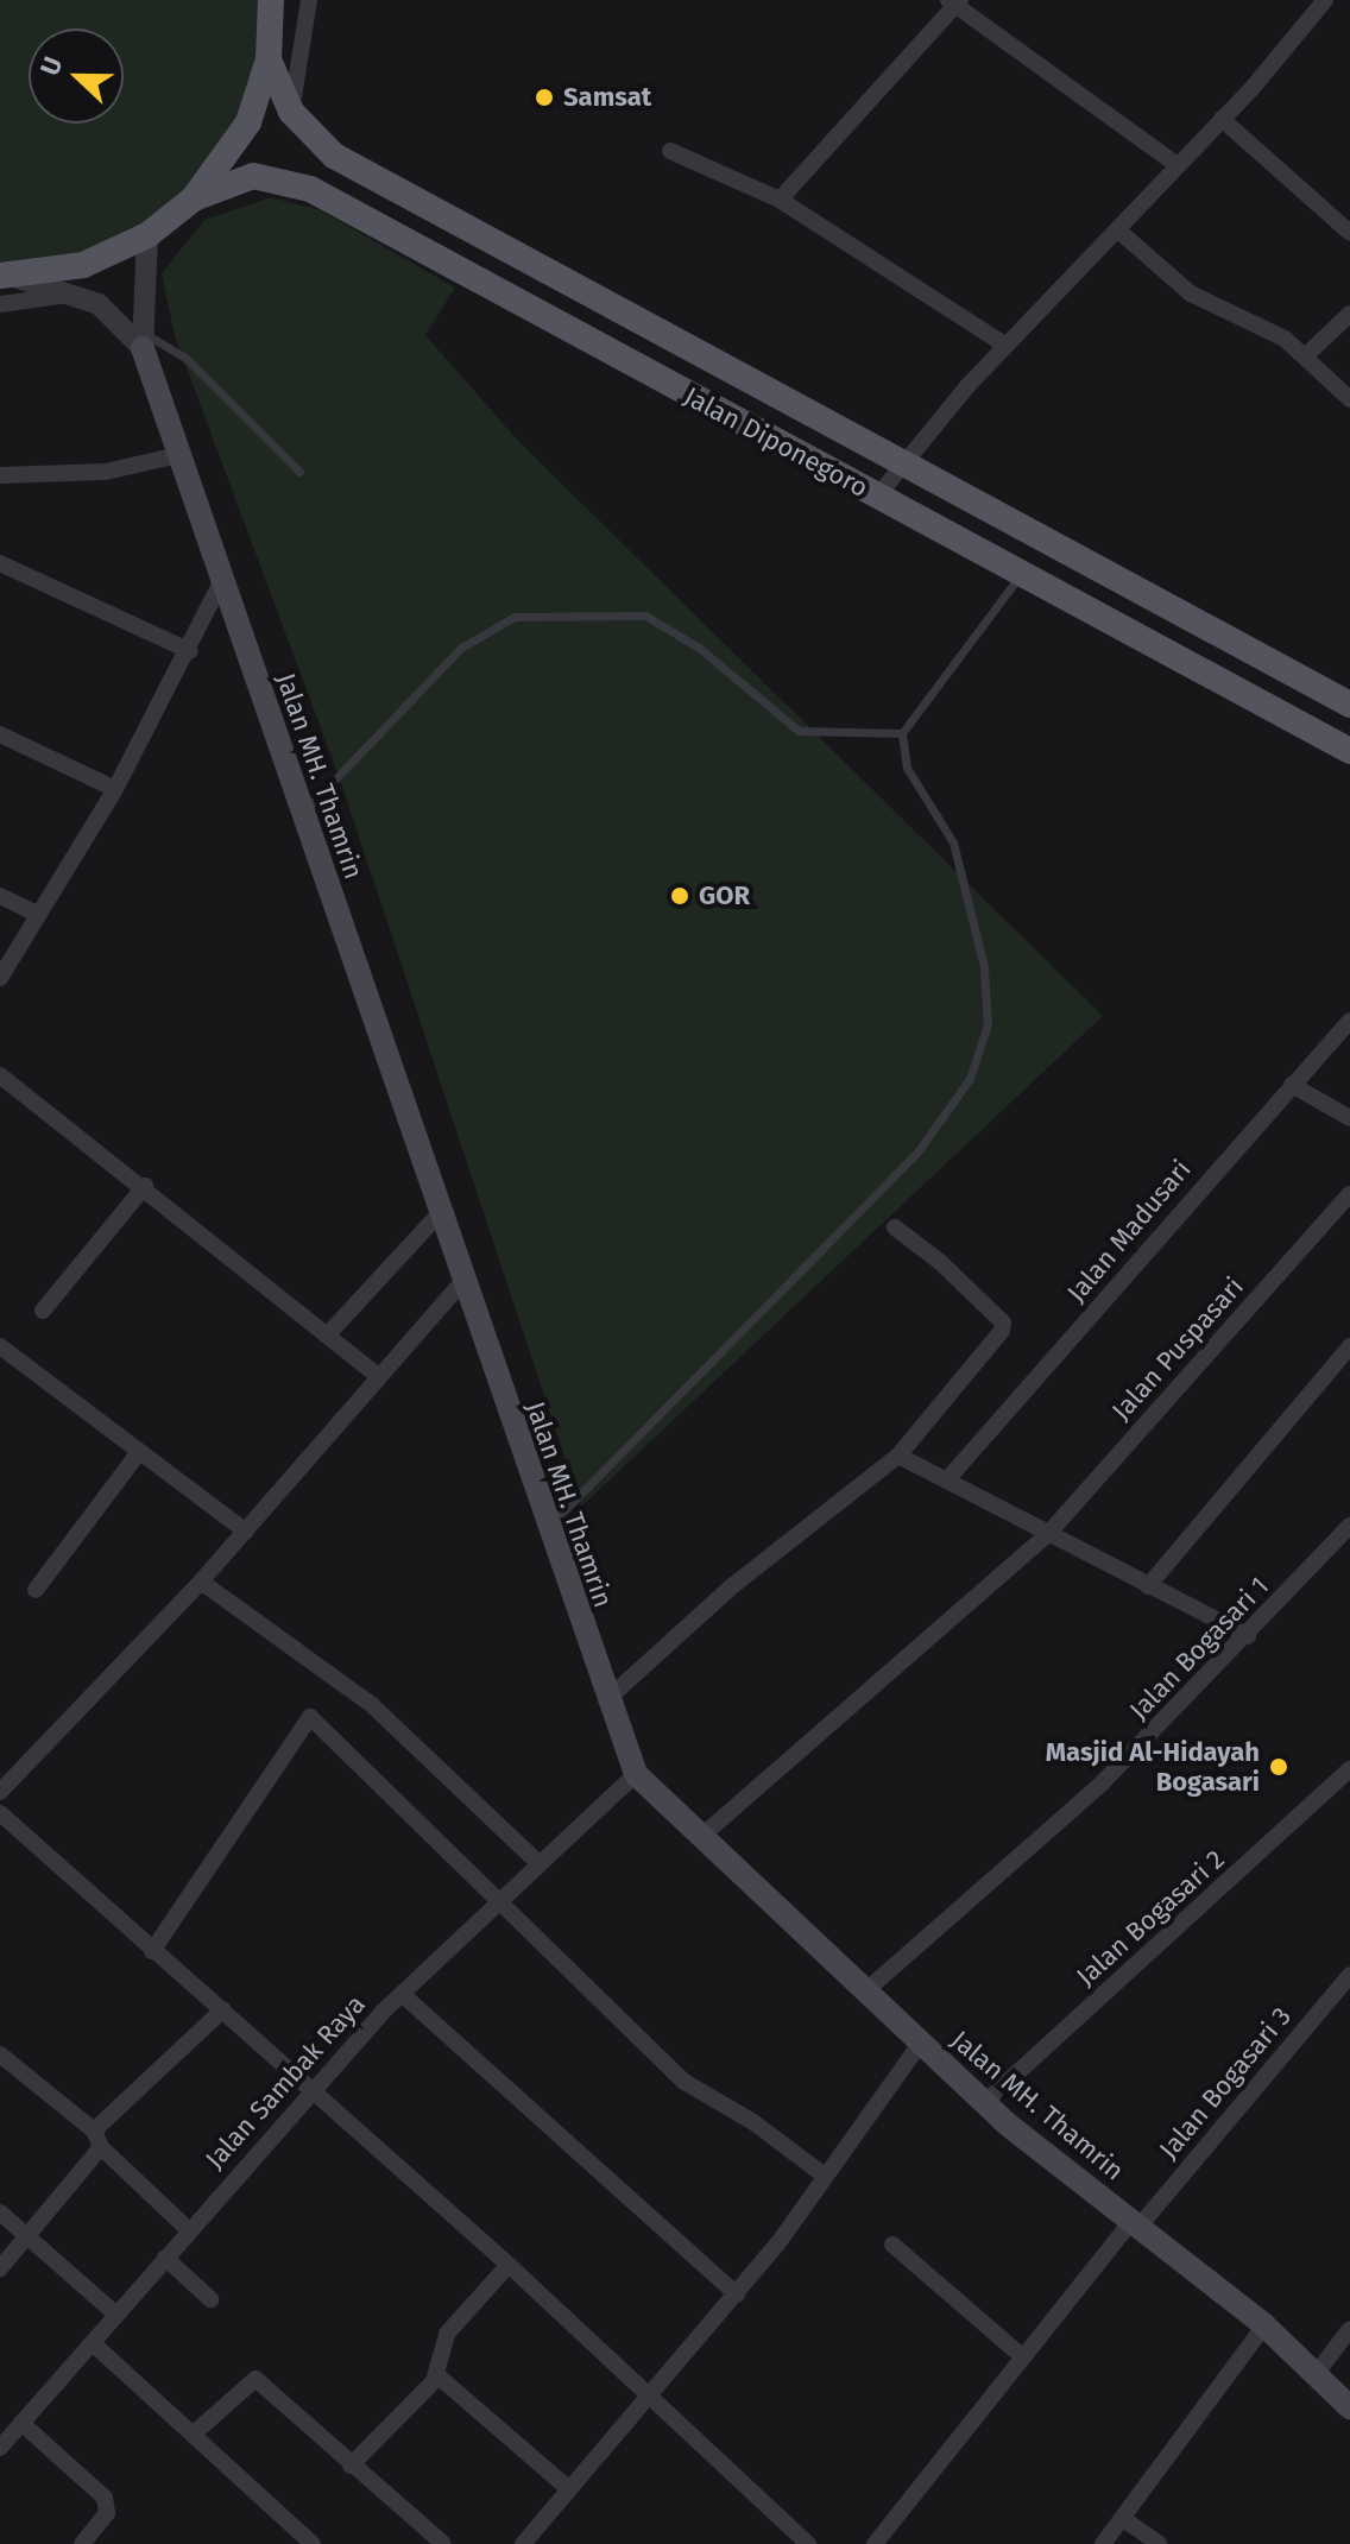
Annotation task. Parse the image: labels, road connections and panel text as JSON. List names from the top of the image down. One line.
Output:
{"streets":{"main road":["Jalan Diponegoro","Jalan MH. Thamrin"],"street":["Jalan Madusari","Jalan Puspasari","Jalan Bogasari 1","Jalan Bogasari 2","Jalan Sambak Raya","Jalan Bogasari 3"]},"crossings":[["Jalan MH. Thamrin","Jalan Puspasari"],["Jalan MH. Thamrin","Jalan Bogasari 1"],["Jalan MH. Thamrin","Jalan Bogasari 2"],["Jalan MH. Thamrin","Jalan Sambak Raya"],["Jalan MH. Thamrin","Jalan Bogasari 3"]],"places":["Samsat","GOR","Masjid Al-Hidayah Bogasari"],"north":"left"}
